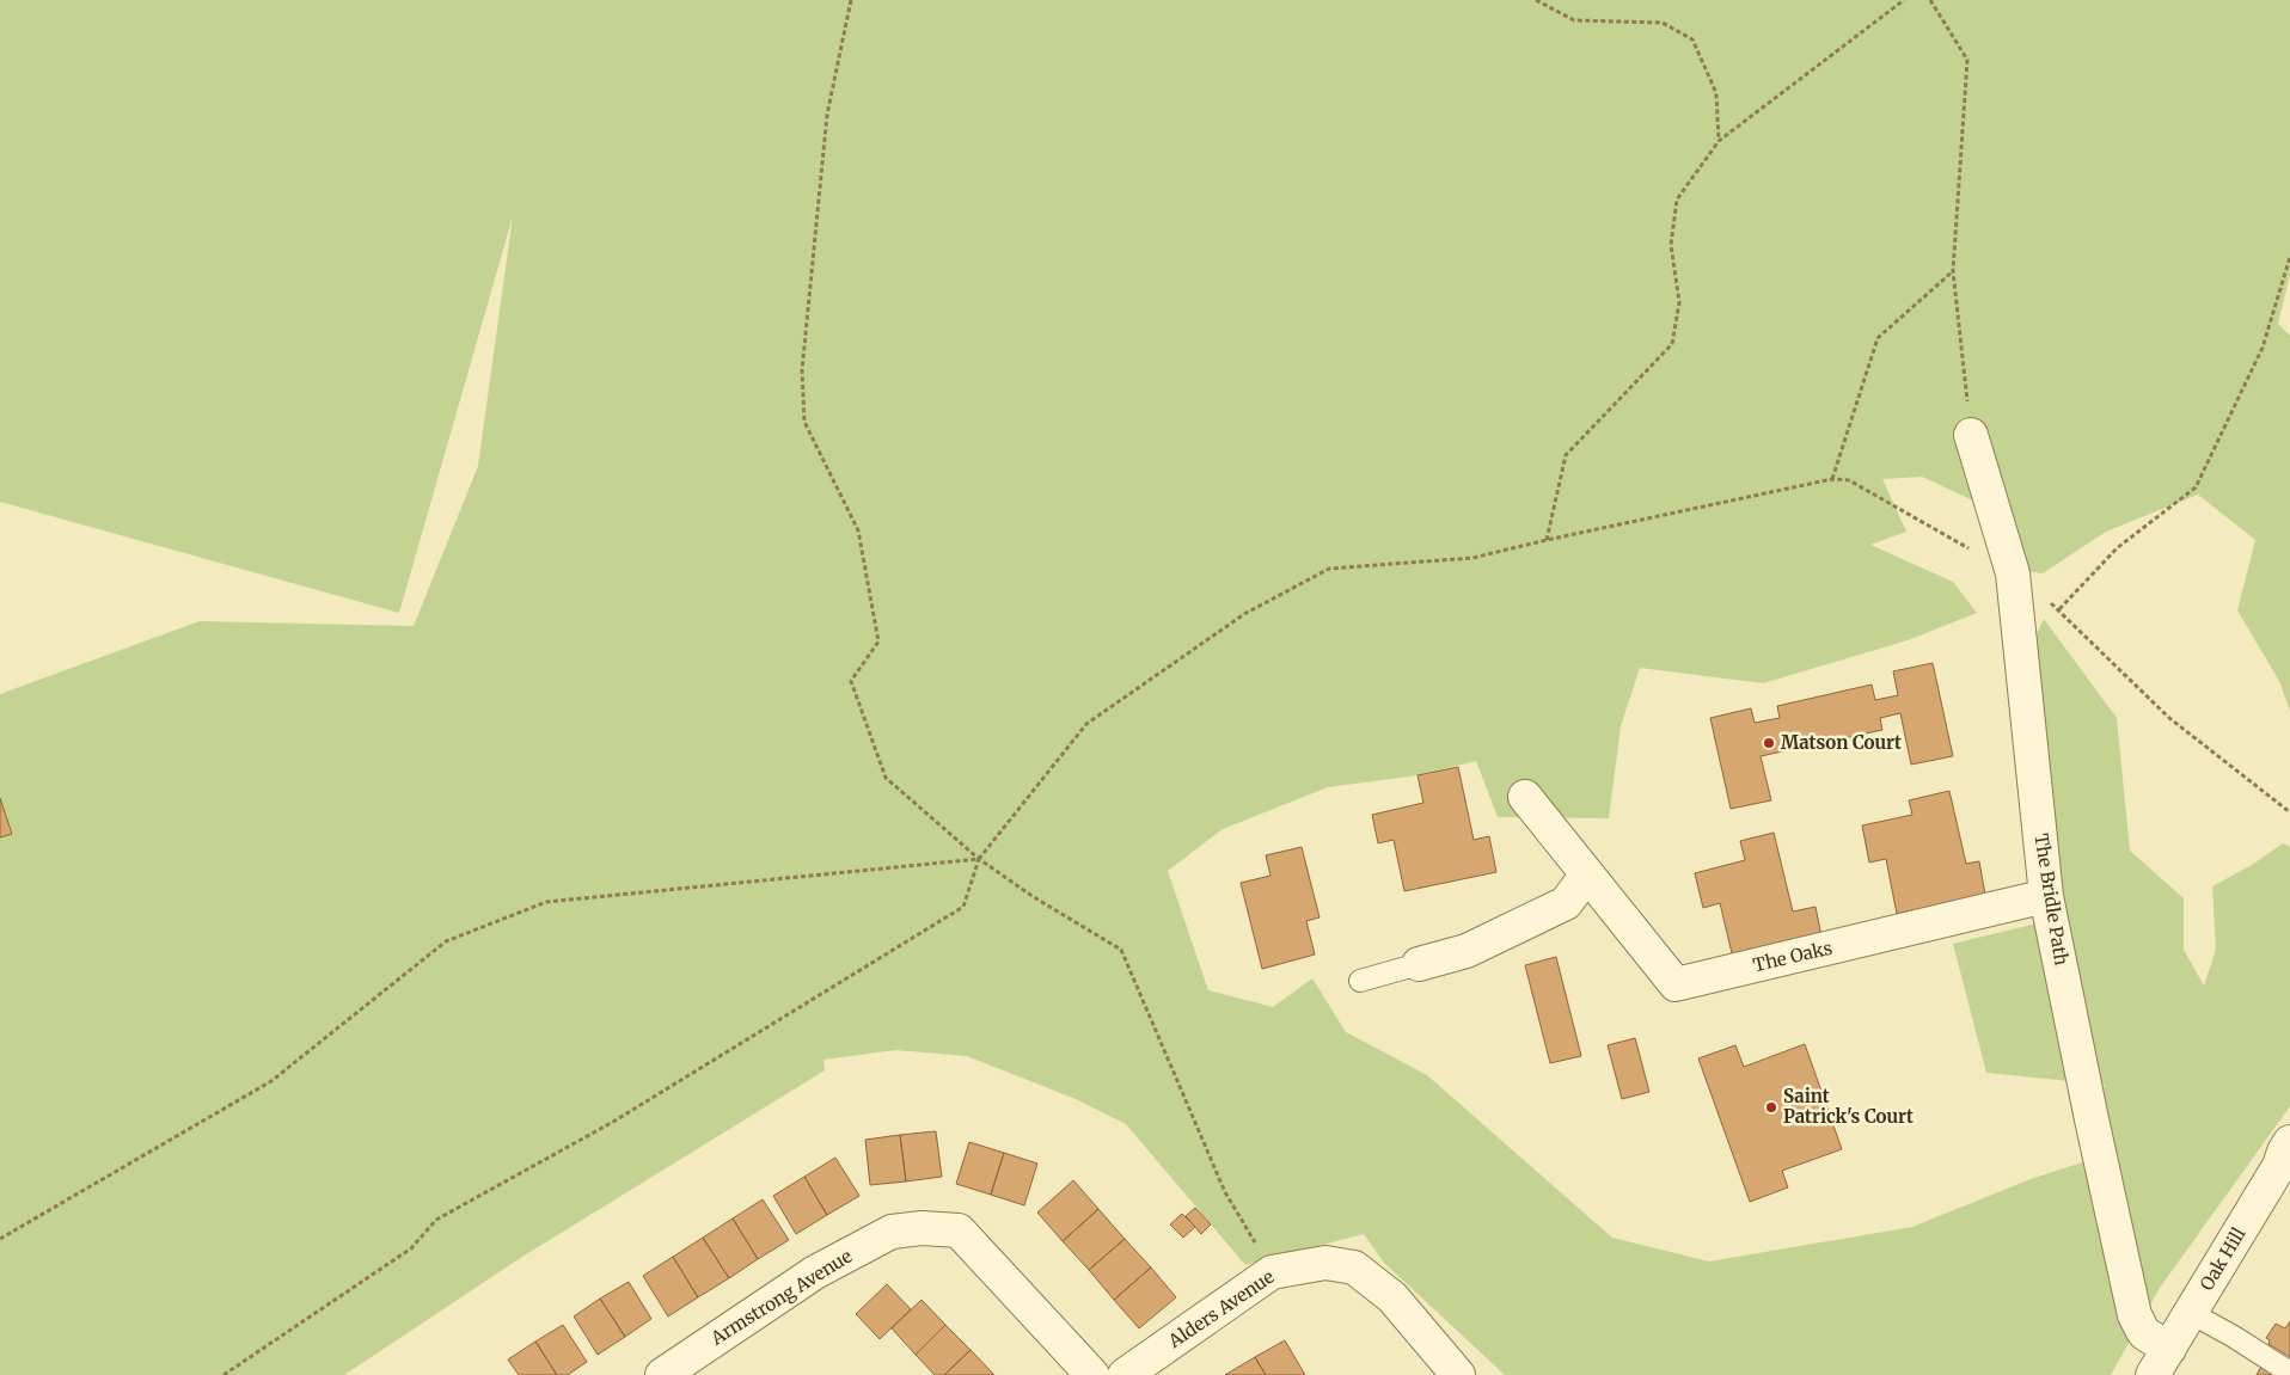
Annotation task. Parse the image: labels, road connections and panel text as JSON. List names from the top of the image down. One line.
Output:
{"streets":{"street":["The Bridle Path","The Oaks","Oak Hill","Armstrong Avenue","Alders Avenue"]},"crossings":[["The Bridle Path","The Oaks"],["The Bridle Path","Oak Hill"]],"places":["Matson Court","Saint Patrick's Court"]}
